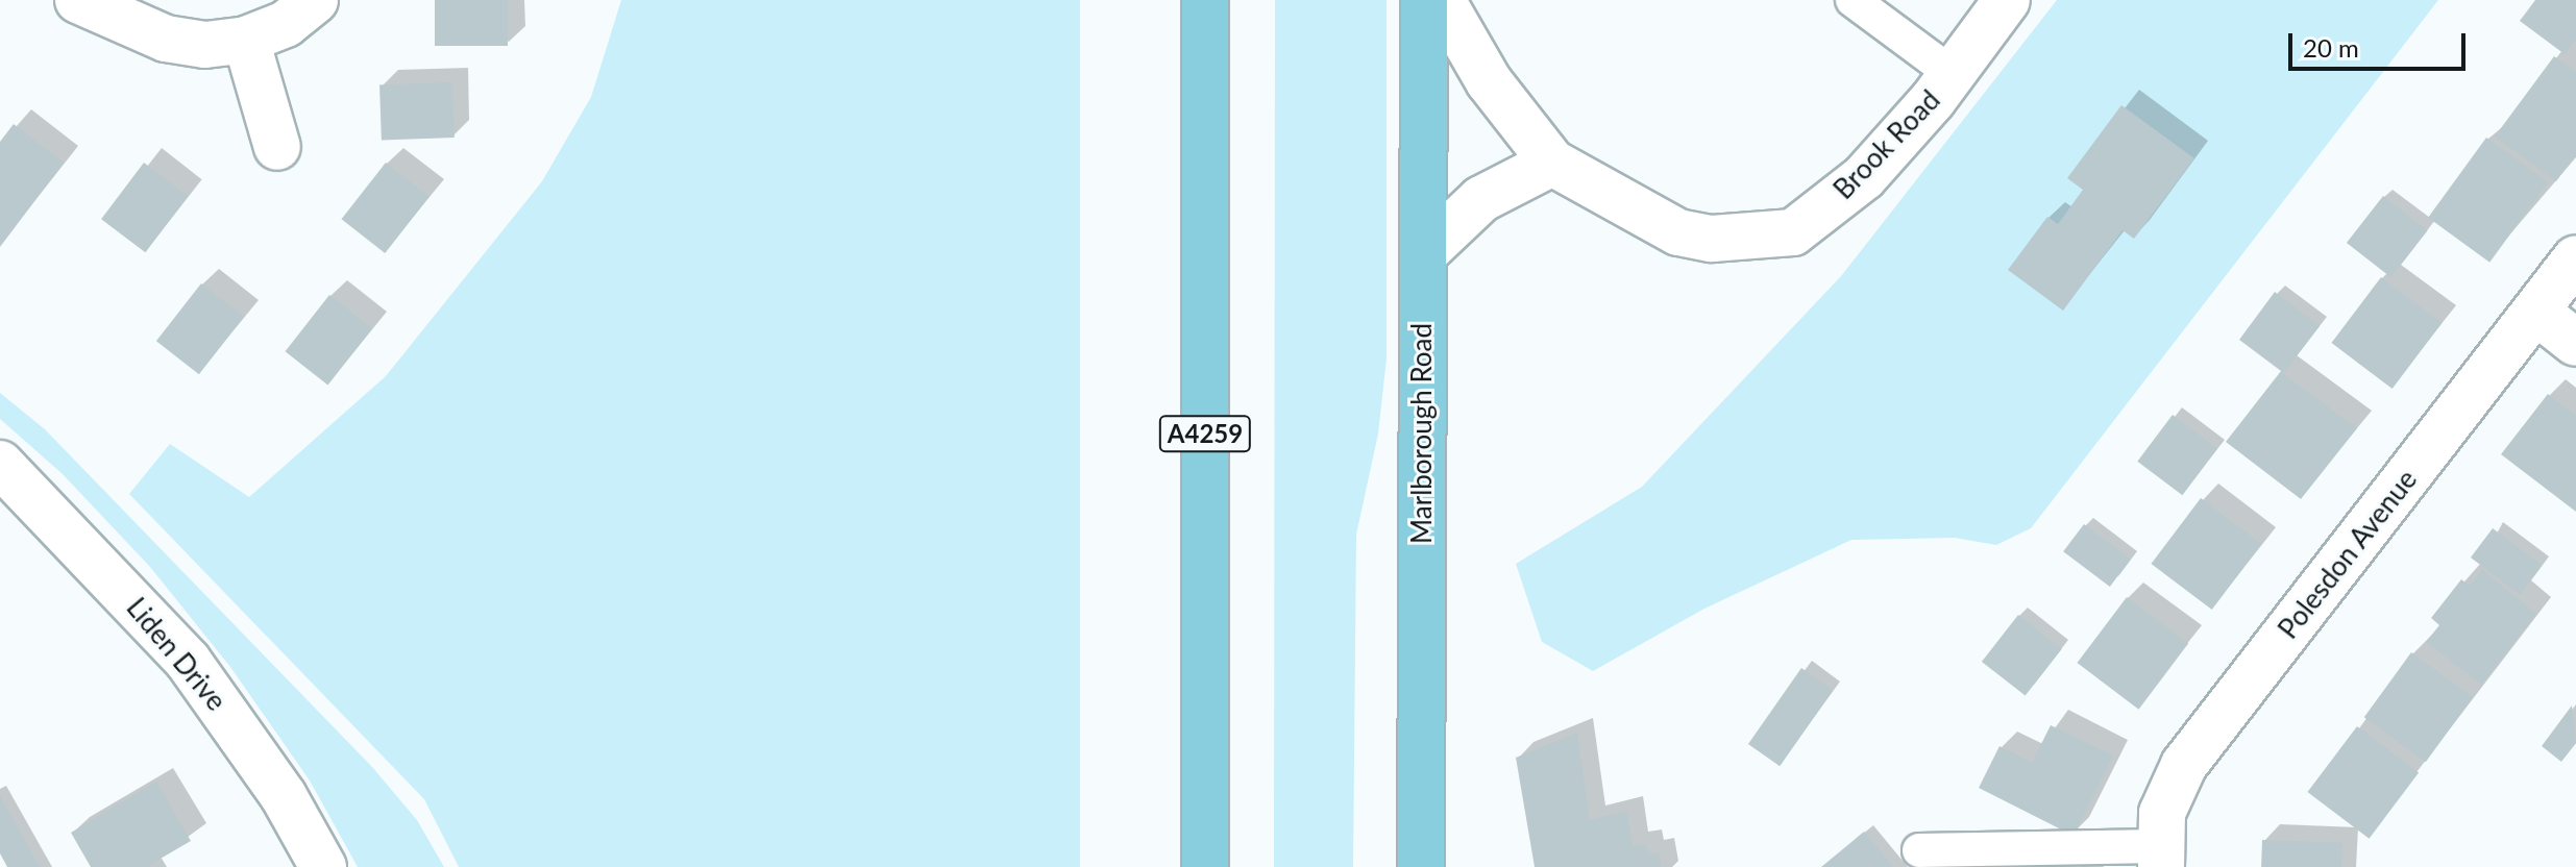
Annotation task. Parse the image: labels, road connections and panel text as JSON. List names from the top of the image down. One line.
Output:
{"streets":{"main road":["A4259","Marlborough Road"],"street":["Brook Road","Polesdon Avenue","Liden Drive"]},"scale_bar":"20 m"}
